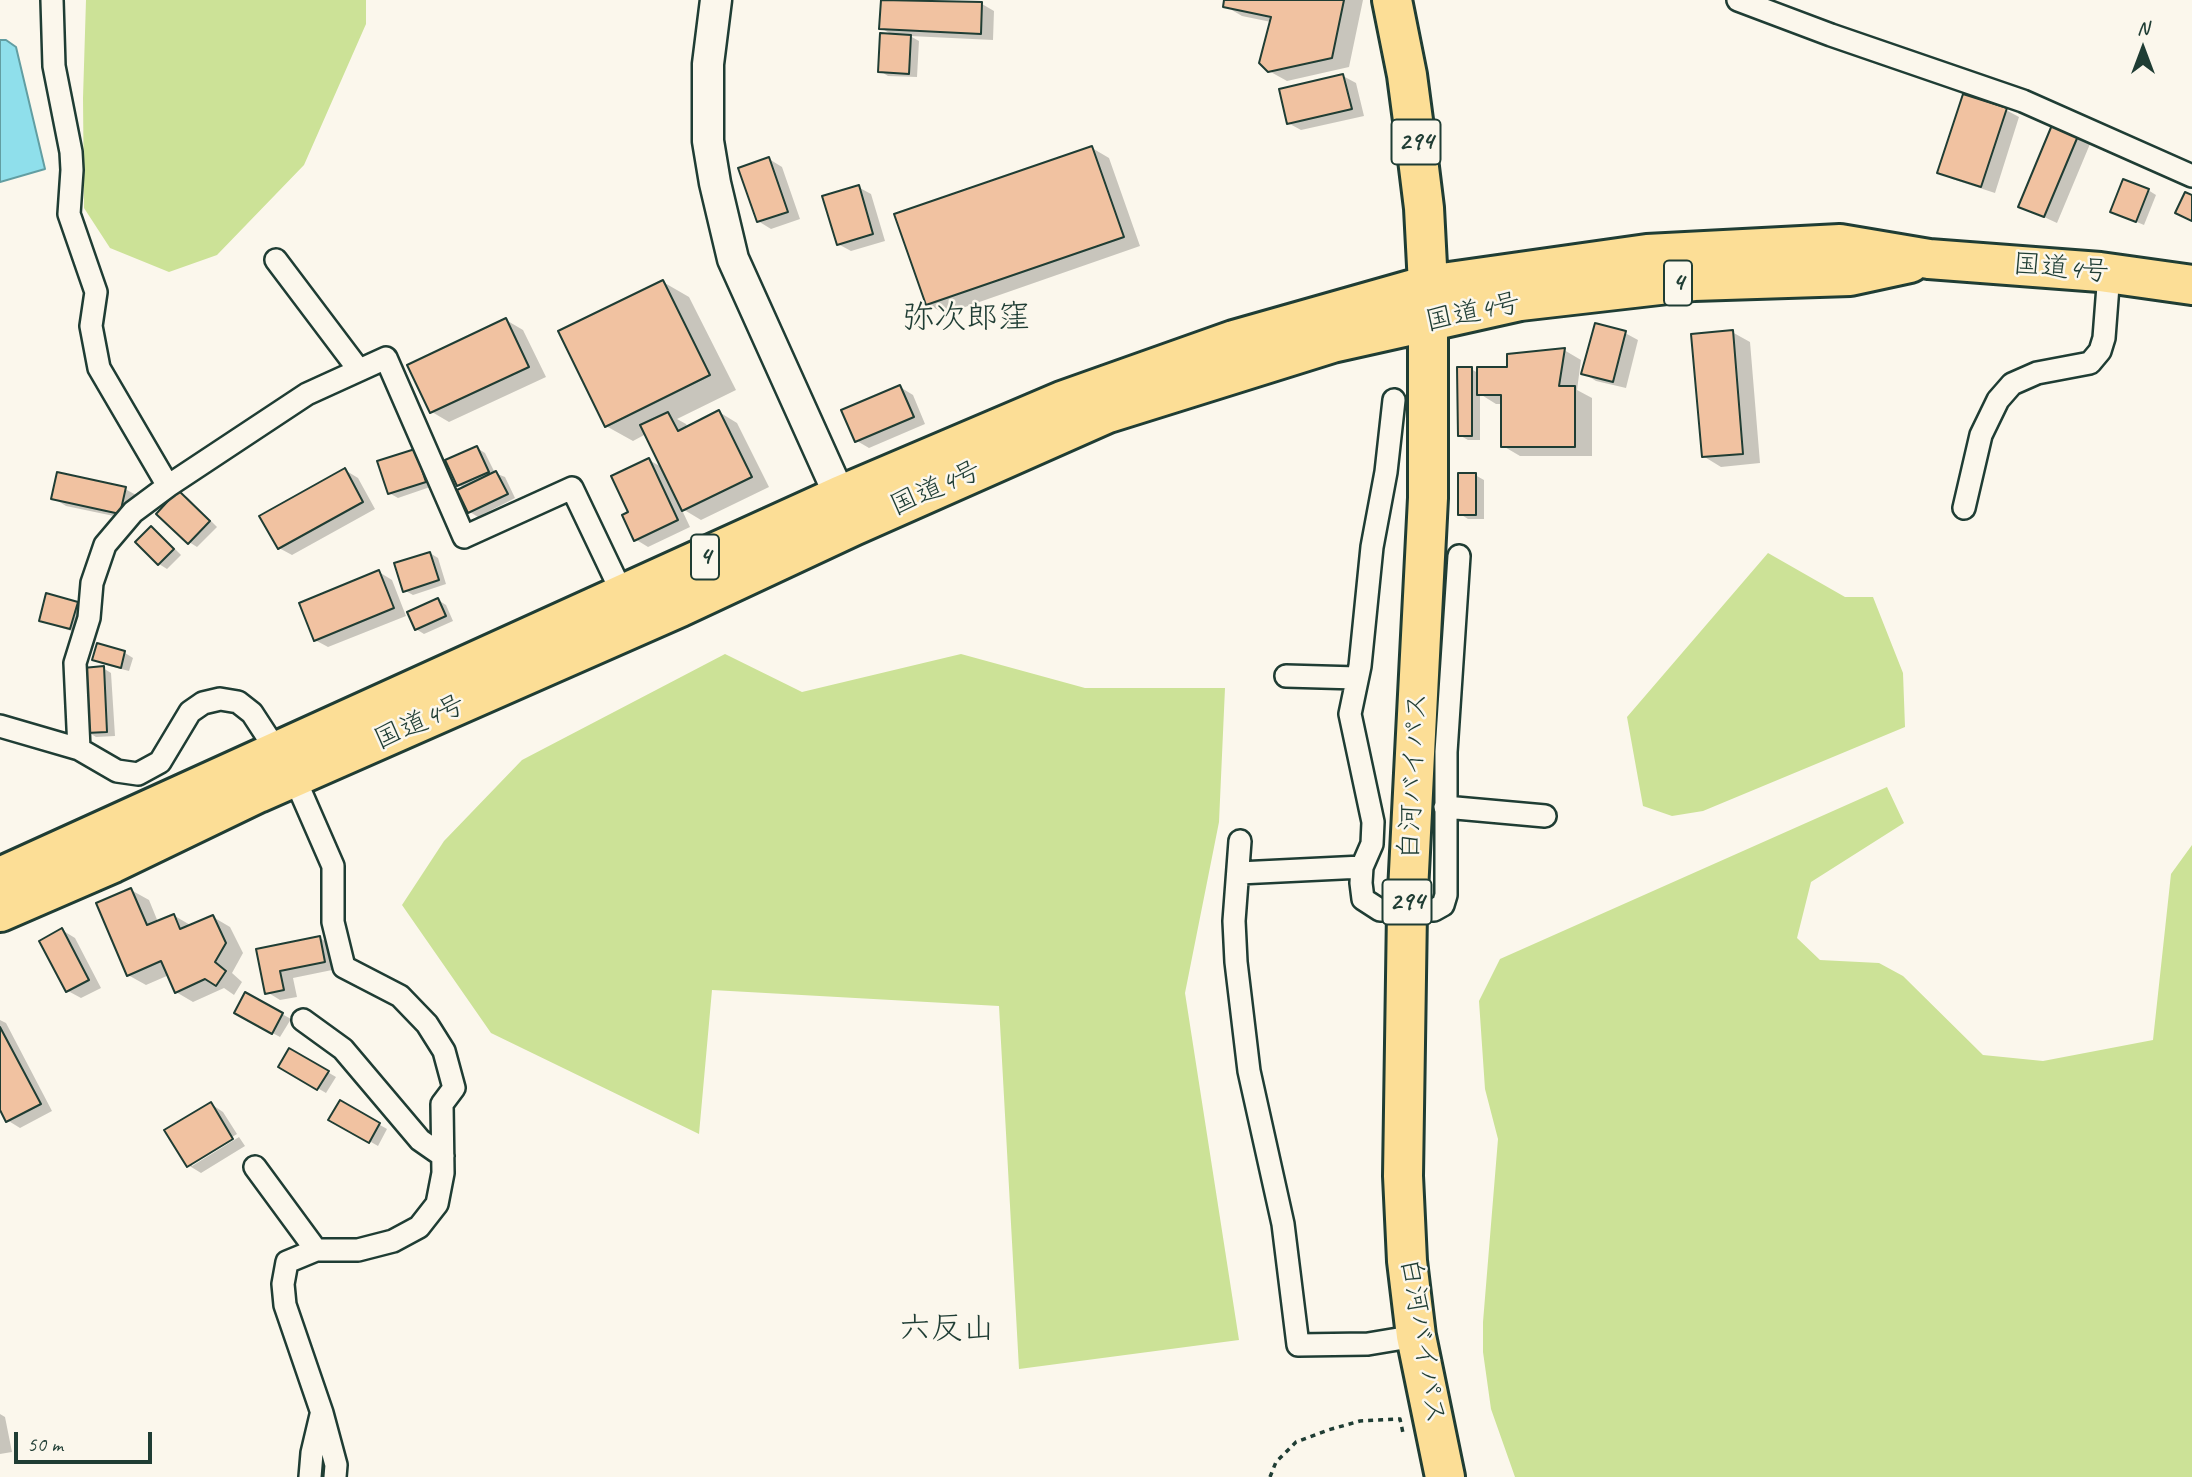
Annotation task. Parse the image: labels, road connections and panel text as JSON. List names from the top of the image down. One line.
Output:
{"streets":{"highway":["294","国道4号","4","白河バイパス"]},"crossings":[["294","国道4号"],["294","白河バイパス"],["国道4号","白河バイパス"]],"districts":["弥次郎窪","六反山"],"scale_bar":"50 m","north":"top"}
